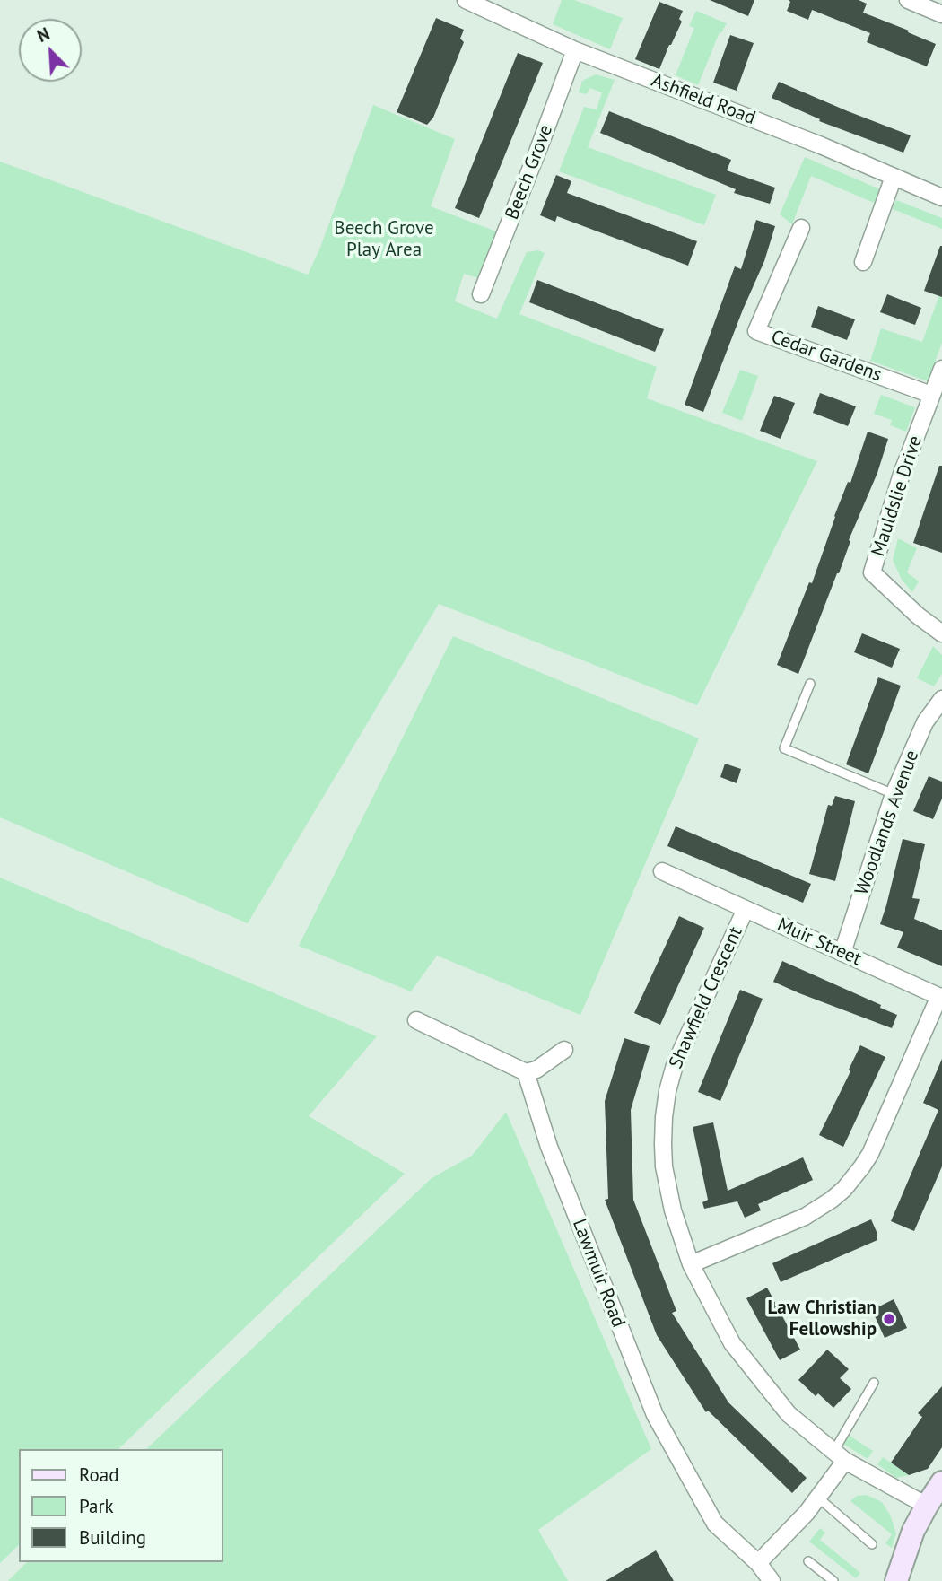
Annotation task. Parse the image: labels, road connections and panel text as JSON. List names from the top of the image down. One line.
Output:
{"streets":{"street":["Ashfield Road","Beech Grove","Cedar Gardens","Mauldslie Drive","Woodlands Avenue","Muir Street","Shawfield Crescent","Lawmuir Road"]},"crossings":[["Ashfield Road","Beech Grove"],["Cedar Gardens","Mauldslie Drive"],["Woodlands Avenue","Muir Street"],["Muir Street","Shawfield Crescent"]],"parks":["Beech Grove Play Area"],"places":["Law Christian Fellowship"],"legend":["Road","Park","Building"],"north":"top left"}
